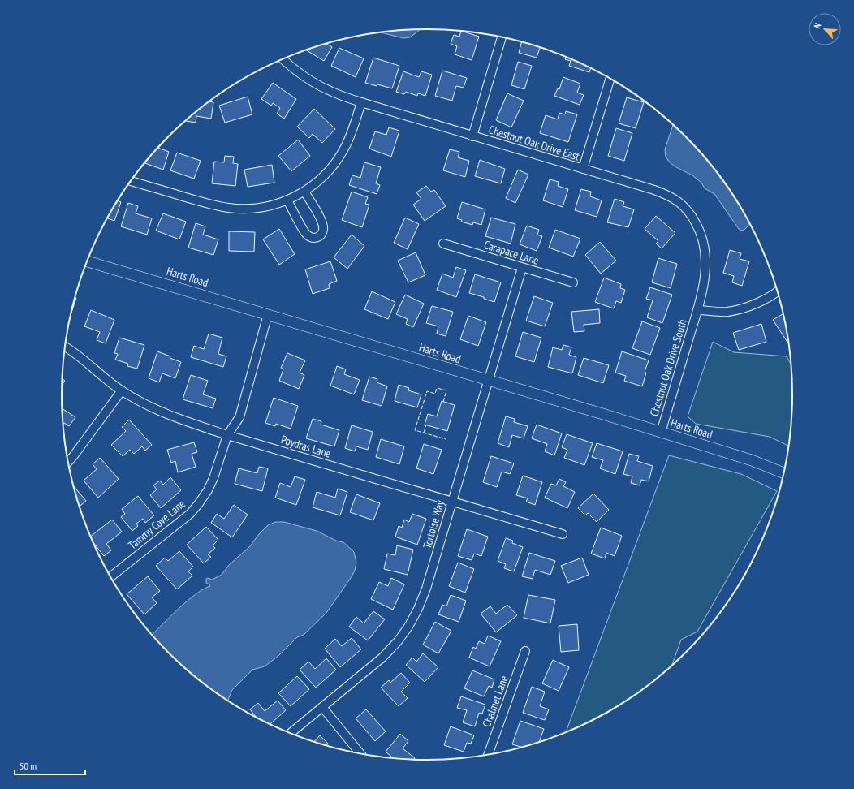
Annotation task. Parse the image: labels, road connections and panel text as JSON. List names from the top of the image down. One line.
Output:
{"streets":{"street":["Chestnut Oak Drive East","Carapace Lane","Harts Road","Chestnut Oak Drive South","Poydras Lane","Tammy Cove Lane","Tortoise Way","Chalmet Lane"]},"crossings":[["Chestnut Oak Drive East","Chestnut Oak Drive South"],["Carapace Lane","Tortoise Way"],["Harts Road","Chestnut Oak Drive South"],["Harts Road","Tammy Cove Lane"],["Harts Road","Tortoise Way"],["Poydras Lane","Tammy Cove Lane"],["Poydras Lane","Tortoise Way"]],"scale_bar":"50 m","north":"top left"}
